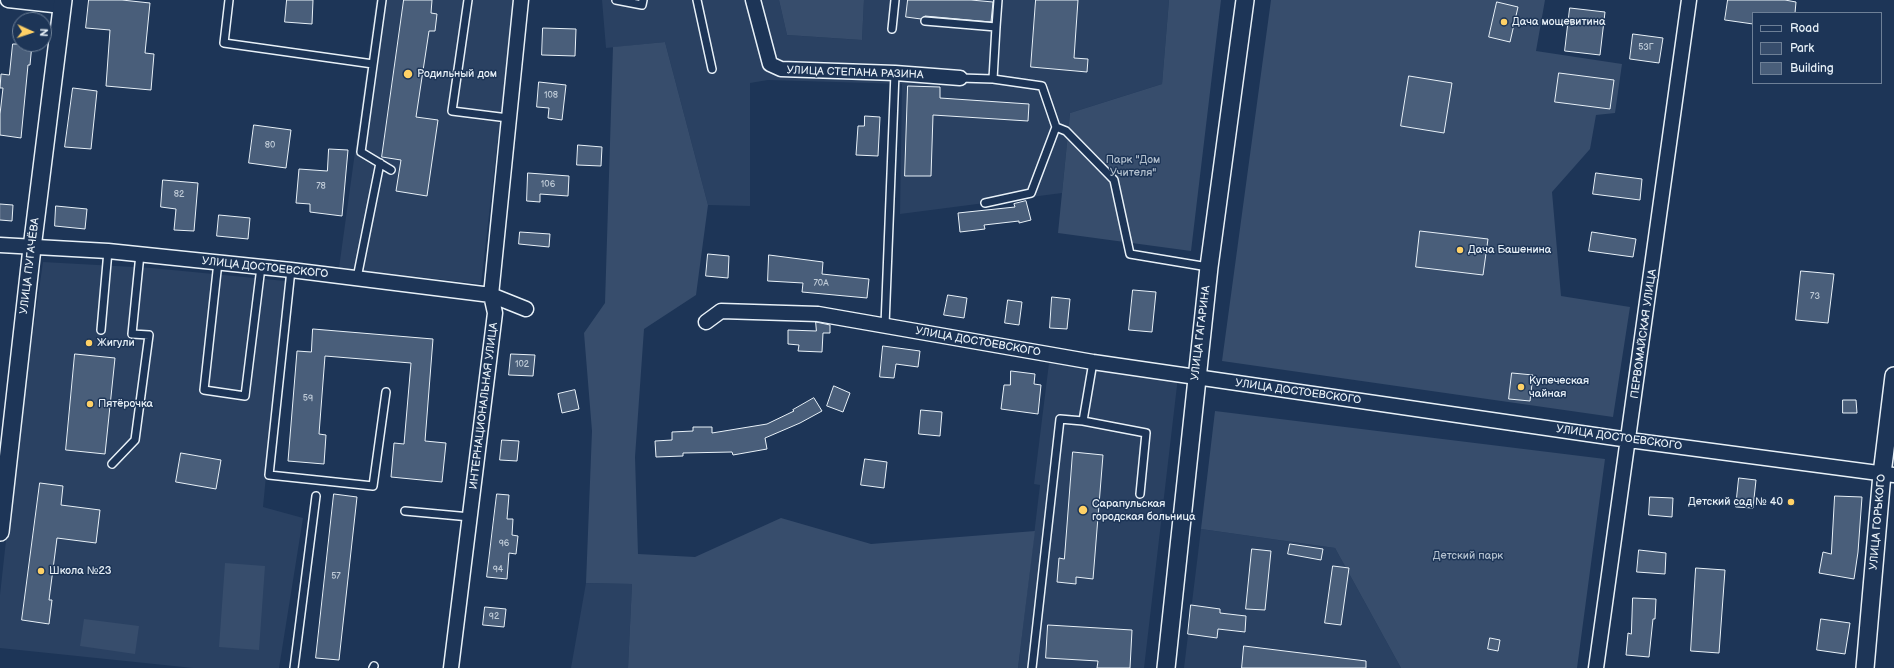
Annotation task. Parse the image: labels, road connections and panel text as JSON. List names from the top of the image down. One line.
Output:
{"streets":{"street":["УЛИЦА СТЕПАНА РАЗИНА","УЛИЦА ПУГАЧЁВА","УЛИЦА ДОСТОЕВСКОГО","УЛИЦА ГАГАРИНА","ПЕРВОМАЙСКАЯ УЛИЦА","ИНТЕРНАЦИОНАЛЬНАЯ УЛИЦА","УЛИЦА ГОРЬКОГО"]},"crossings":[["УЛИЦА ПУГАЧЁВА","УЛИЦА ДОСТОЕВСКОГО"],["УЛИЦА ДОСТОЕВСКОГО","УЛИЦА ГАГАРИНА"],["УЛИЦА ДОСТОЕВСКОГО","ПЕРВОМАЙСКАЯ УЛИЦА"],["УЛИЦА ДОСТОЕВСКОГО","ИНТЕРНАЦИОНАЛЬНАЯ УЛИЦА"],["УЛИЦА ДОСТОЕВСКОГО","УЛИЦА ГОРЬКОГО"]],"parks":["Парк \"Дом Учителя\"","Детский парк"],"places":["Дача мощевитина","Родильный дом","Дача Башенина","Жигули","Купеческая чайная","Пятёрочка","Детский сад № 40","Сарапульская городская больница","Школа №23"],"house_numbers":["53Г","108","80","106","78","82","70А","73","102","59","96","94","57","92"],"legend":["Road","Park","Building"],"north":"right"}
